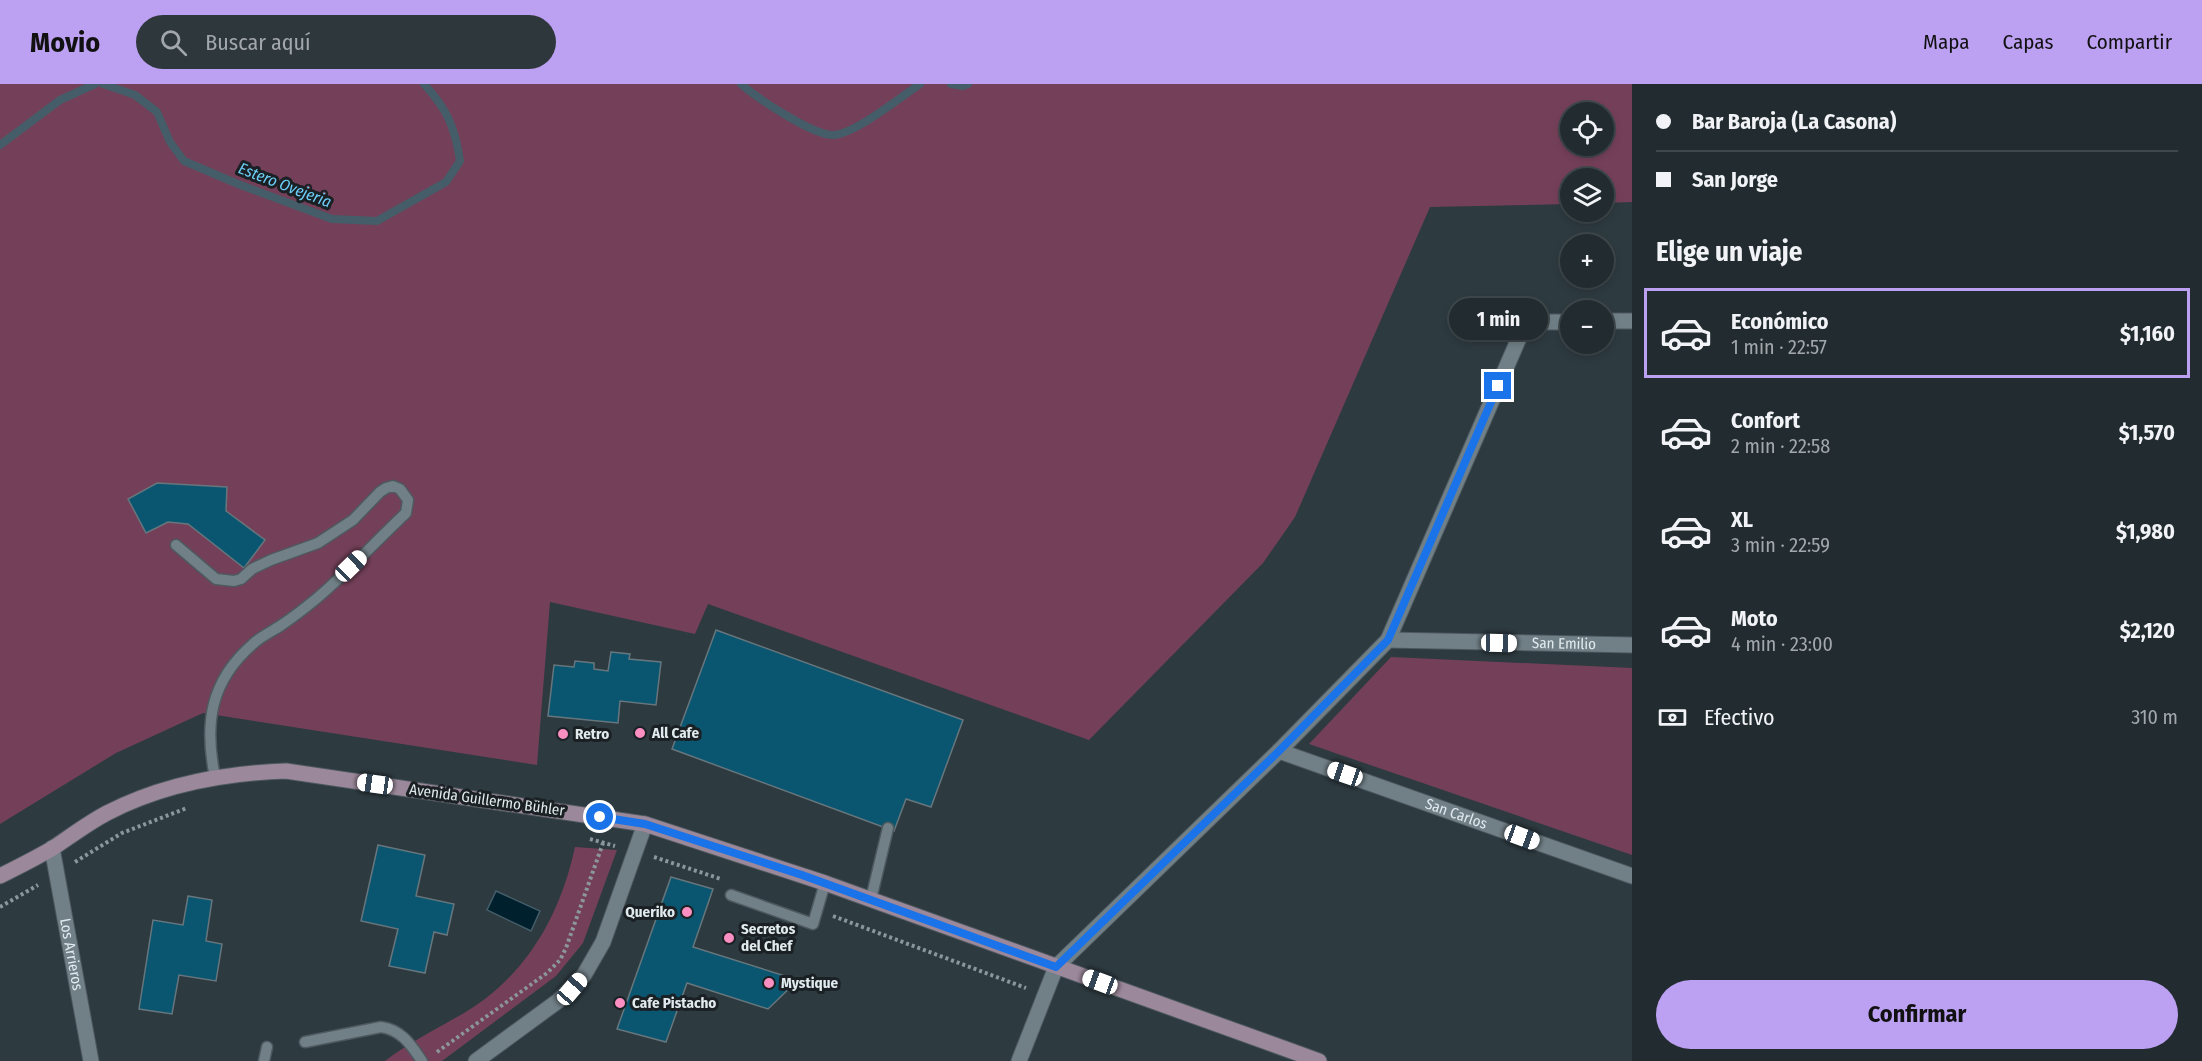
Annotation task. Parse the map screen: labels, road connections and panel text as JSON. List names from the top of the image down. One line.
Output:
{"streets":{"main road":["Avenida Guillermo Bühler"],"street":["San Emilio","San Carlos","Los Arrieros"]},"crossings":[["Avenida Guillermo Bühler","Los Arrieros"]],"water":["Estero Ovejeria"],"places":["All Cafe","Retro","Queriko","Secretos del Chef","Mystique","Cafe Pistacho"],"page":{"header":"Movio","search":"Buscar aquí","nav":["Mapa","Capas","Compartir"],"banner":["Bar Baroja (La Casona)","San Jorge"],"map_buttons":["+","−"],"heading":"Elige un viaje","list":[{"name":"Económico","note":"1 min · 22:57","value":"$1,160"},{"name":"Confort","note":"2 min · 22:58","value":"$1,570"},{"name":"XL","note":"3 min · 22:59","value":"$1,980"},{"name":"Moto","note":"4 min · 23:00","value":"$2,120"}],"bubble":"1 min","pay":["Efectivo","310 m"],"buttons":"Confirmar"}}
